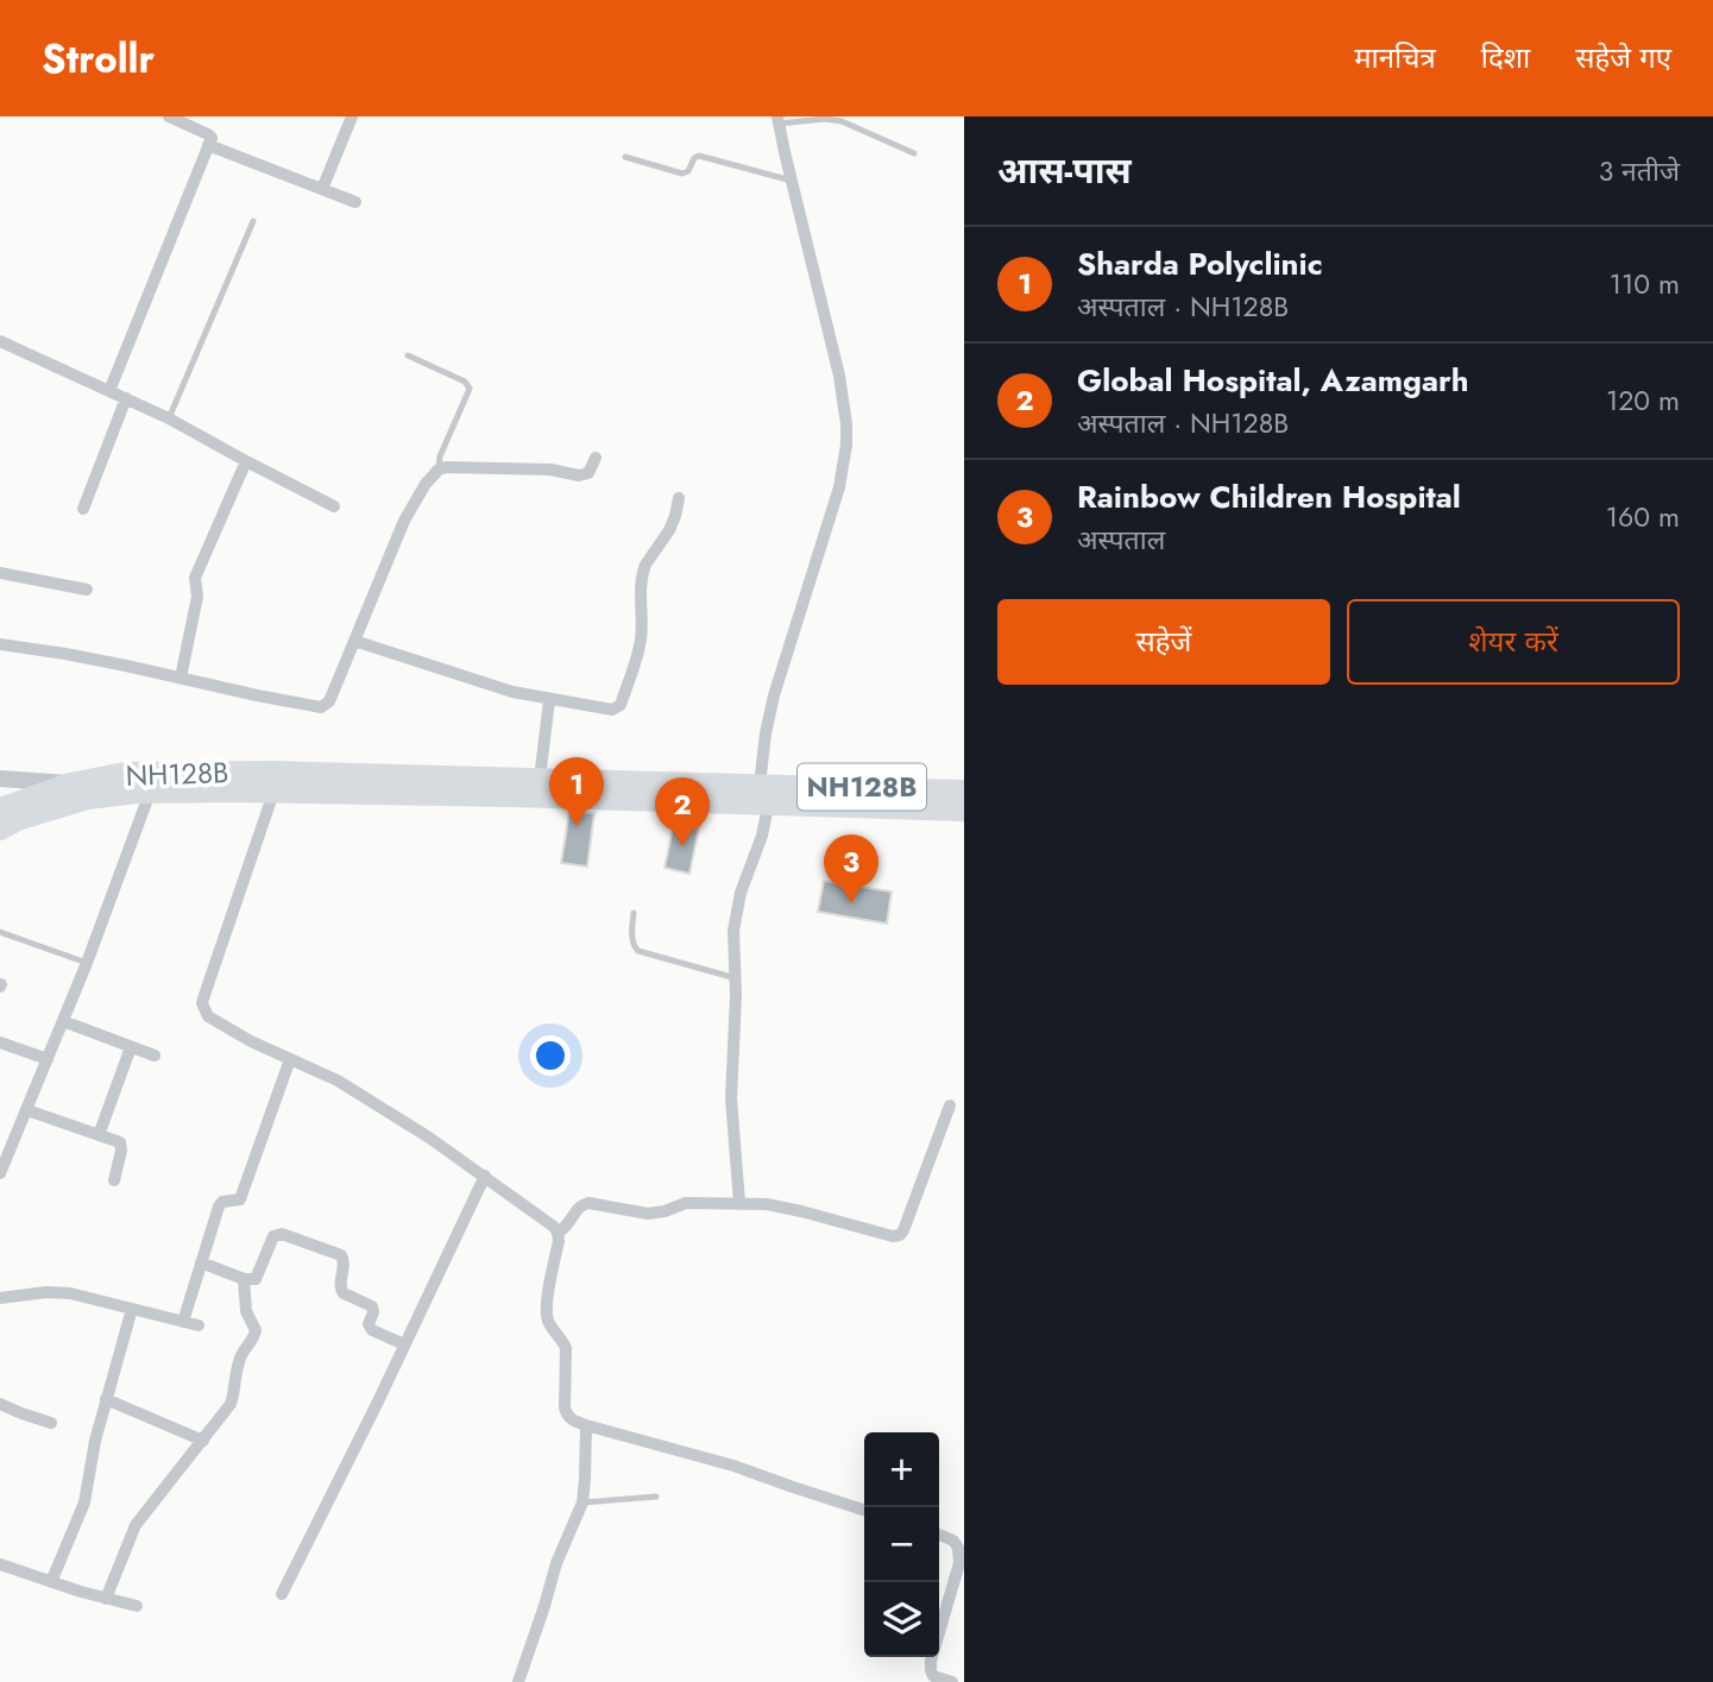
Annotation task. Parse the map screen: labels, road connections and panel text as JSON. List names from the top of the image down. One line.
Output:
{"streets":{"highway":["NH128B"]},"page":{"header":"Strollr","nav":["मानचित्र","दिशा","सहेजे गए"],"heading":["आस-पास","3 नतीजे"],"list":[{"mark":"1","name":"Sharda Polyclinic","note":"अस्पताल · NH128B","value":"110 m"},{"mark":"2","name":"Global Hospital, Azamgarh","note":"अस्पताल · NH128B","value":"120 m"},{"mark":"3","name":"Rainbow Children Hospital","note":"अस्पताल","value":"160 m"}],"buttons":["सहेजें","शेयर करें"],"pins":["1","2","3"],"map_buttons":["+","−"]}}
